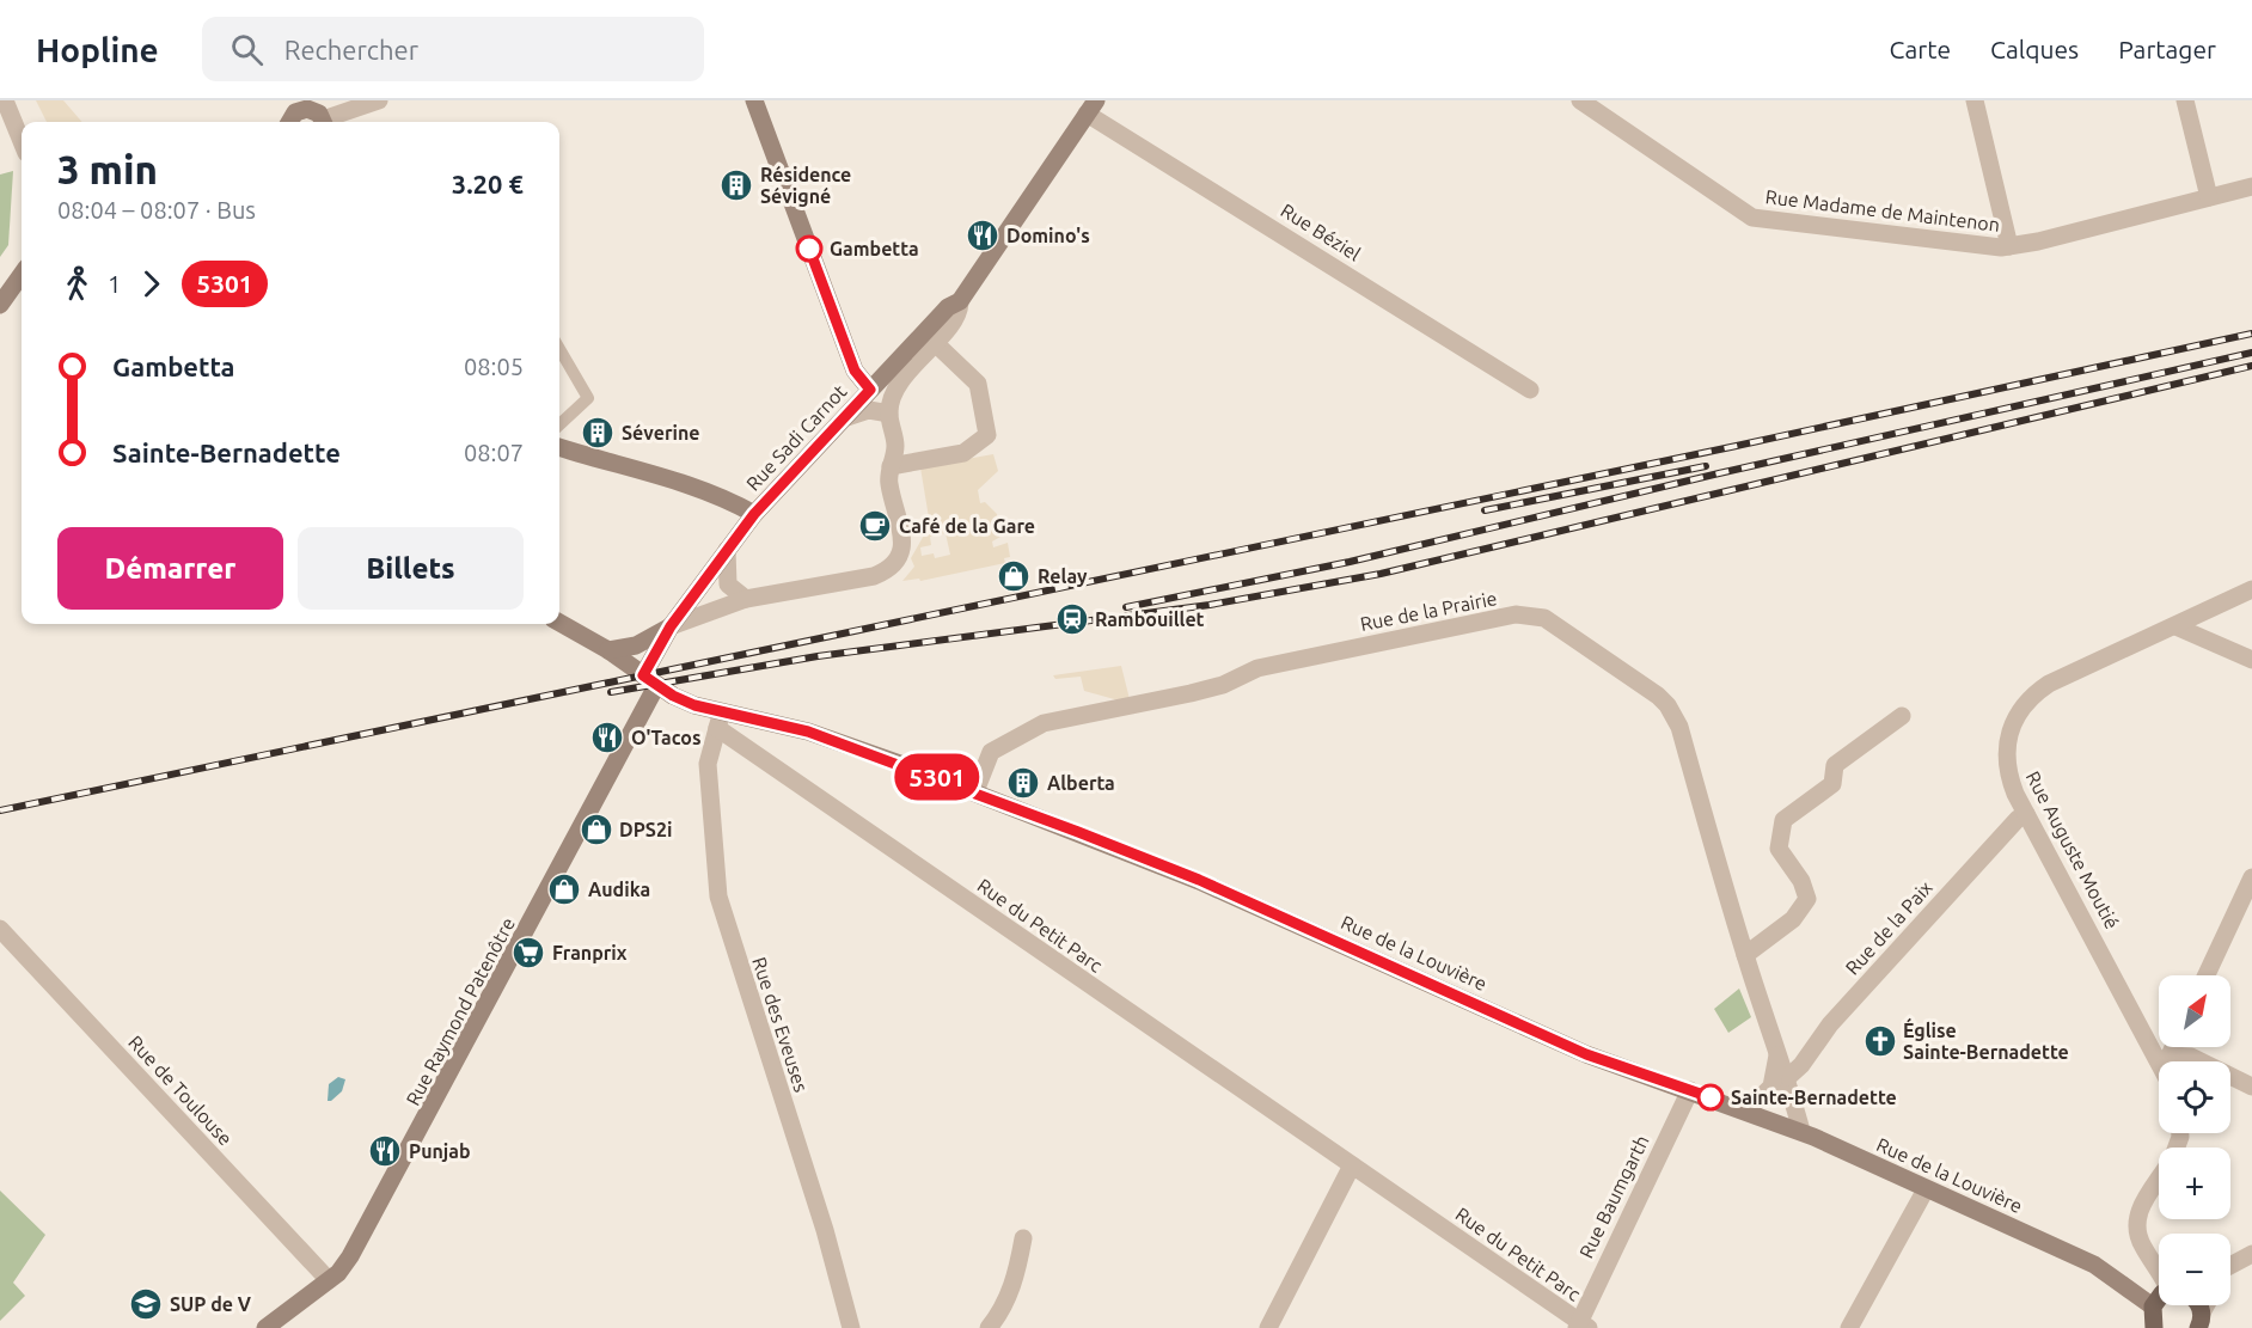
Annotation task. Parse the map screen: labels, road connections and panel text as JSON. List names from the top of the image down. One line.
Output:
{"streets":{"main road":["Rue Sadi Carnot","Rue de la Louvière","Rue Raymond Patenôtre"],"street":["Rue Madame de Maintenon","Rue Béziel","Rue de la Prairie","Rue Auguste Moutié","Rue du Petit Parc","Rue de la Paix","Rue des Eveuses","Rue de Toulouse","Rue Baumgarth"]},"crossings":[["Rue Béziel","Rue Sadi Carnot"],["Rue Sadi Carnot","Rue de la Louvière"],["Rue Sadi Carnot","Rue Raymond Patenôtre"],["Rue de la Prairie","Rue de la Paix"],["Rue de la Prairie","Rue de la Louvière"],["Rue Auguste Moutié","Rue de la Paix"],["Rue du Petit Parc","Rue de la Louvière"],["Rue du Petit Parc","Rue des Eveuses"],["Rue du Petit Parc","Rue Baumgarth"],["Rue de la Louvière","Rue Raymond Patenôtre"],["Rue de la Louvière","Rue des Eveuses"],["Rue de la Louvière","Rue Baumgarth"],["Rue Raymond Patenôtre","Rue de Toulouse"]],"places":{"building":["Résidence Sévigné","Séverine","Alberta"],"restaurant":["Domino's","O'Tacos","Punjab"],"other":["Gambetta","Sainte-Bernadette"],"cafe":["Café de la Gare"],"shop":["Relay","DPS2i","Audika"],"station":["Rambouillet"],"supermarket":["Franprix"],"church":["Église Sainte-Bernadette"],"school or university":["SUP de V"]},"lines":["bus line 5301"],"north":"top right","page":{"header":"Hopline","search":"Rechercher","nav":["Carte","Calques","Partager"],"on_map":"5301","heading":["3 min","08:04 – 08:07 · Bus","3.20 €"],"legs":["1","5301"],"list":[{"name":"Gambetta","value":"08:05"},{"name":"Sainte-Bernadette","value":"08:07"}],"buttons":["Démarrer","Billets"],"map_buttons":["+","−"]}}
